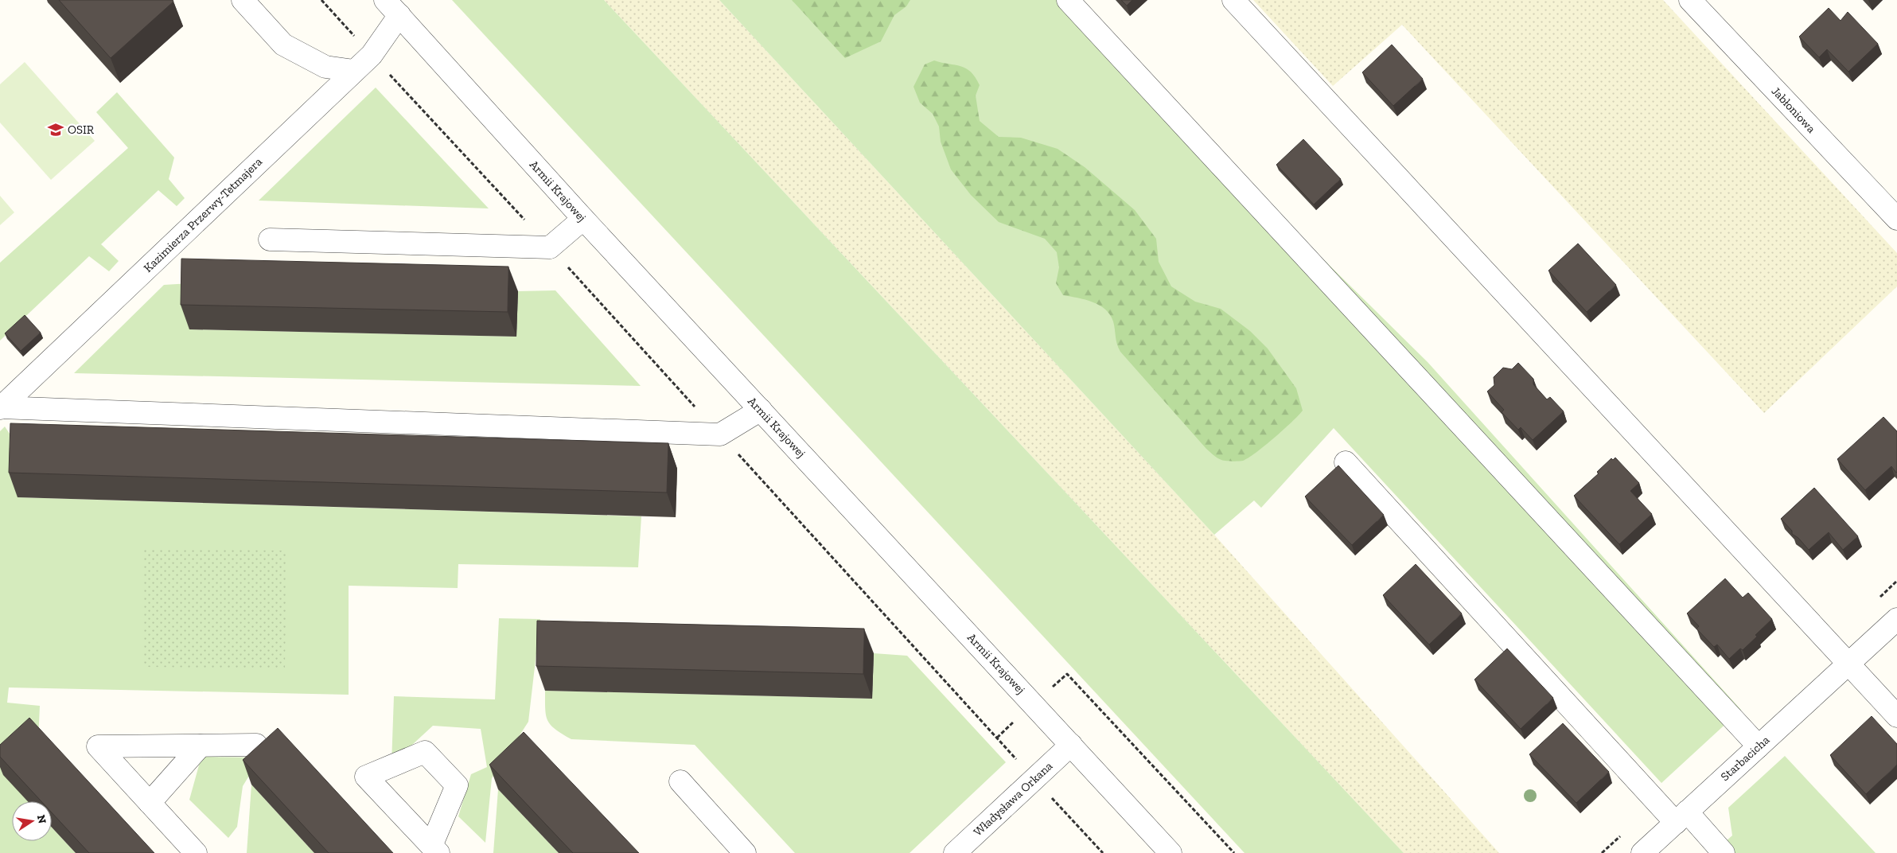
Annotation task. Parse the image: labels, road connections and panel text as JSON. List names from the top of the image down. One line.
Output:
{"streets":{"street":["Jabłoniowa","Armii Krajowej","Kazimierza Przerwy-Tetmajera","Starbacicha","Władysława Orkana"]},"crossings":[["Armii Krajowej","Kazimierza Przerwy-Tetmajera"],["Armii Krajowej","Władysława Orkana"]],"places":{"school or university":["OSIR"]},"north":"right"}
